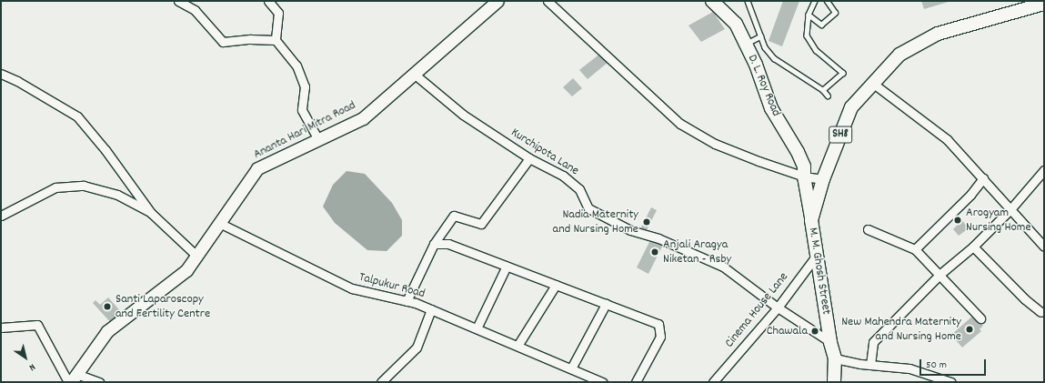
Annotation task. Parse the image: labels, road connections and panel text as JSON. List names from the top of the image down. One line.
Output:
{"streets":{"main road":["D. L. Roy Road","Ananta Hari Mitra Road","SH8","M. M. Ghosh Street"],"street":["Kurchipota Lane","Talpukur Road","Cinema House Lane"]},"crossings":[["D. L. Roy Road","M. M. Ghosh Street"],["Ananta Hari Mitra Road","Kurchipota Lane"],["Ananta Hari Mitra Road","Talpukur Road"],["Kurchipota Lane","M. M. Ghosh Street"],["Kurchipota Lane","Cinema House Lane"],["M. M. Ghosh Street","Cinema House Lane"]],"places":["Arogyam Nursing Home","Nadia Maternity and Nursing Home","Anjali Aragya Niketan - Rsby","Santi Laparoscopy and Fertility Centre","New Mahendra Maternity and Nursing Home","Chawala"],"scale_bar":"50 m","north":"bottom right"}
